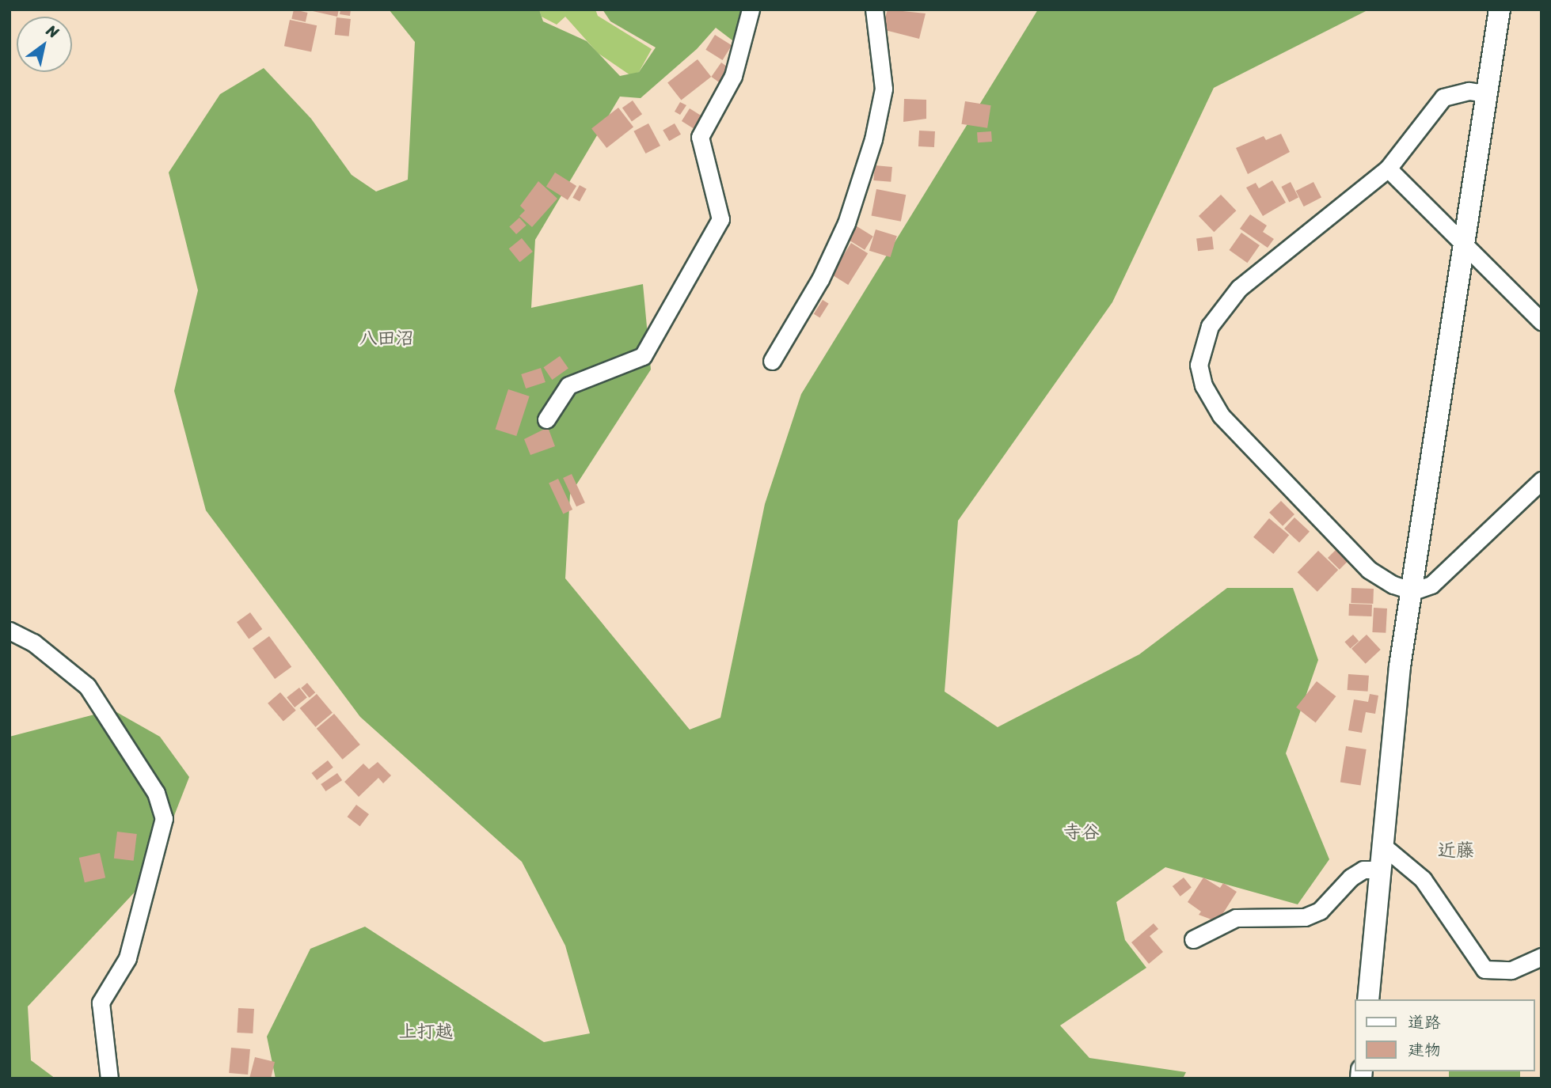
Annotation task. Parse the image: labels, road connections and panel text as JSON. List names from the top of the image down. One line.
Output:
{"districts":["八田沼","寺谷","近藤","上打越"],"legend":["道路","建物"],"north":"top right"}
